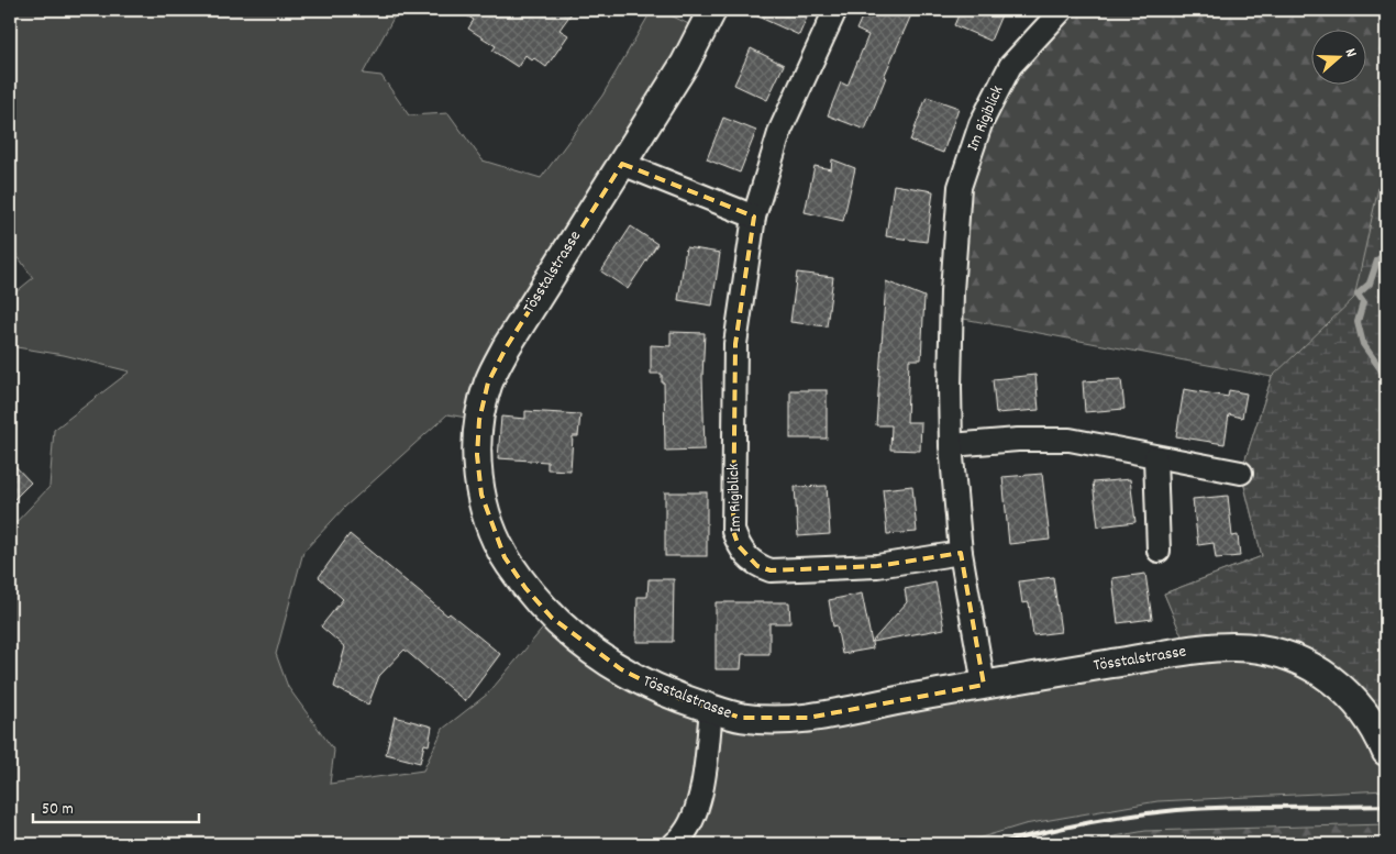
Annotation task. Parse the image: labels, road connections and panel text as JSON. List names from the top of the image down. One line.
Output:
{"streets":{"main road":["Tösstalstrasse"],"street":["Im Rigiblick"]},"crossings":[["Im Rigiblick","Tösstalstrasse"]],"scale_bar":"50 m","north":"right"}
